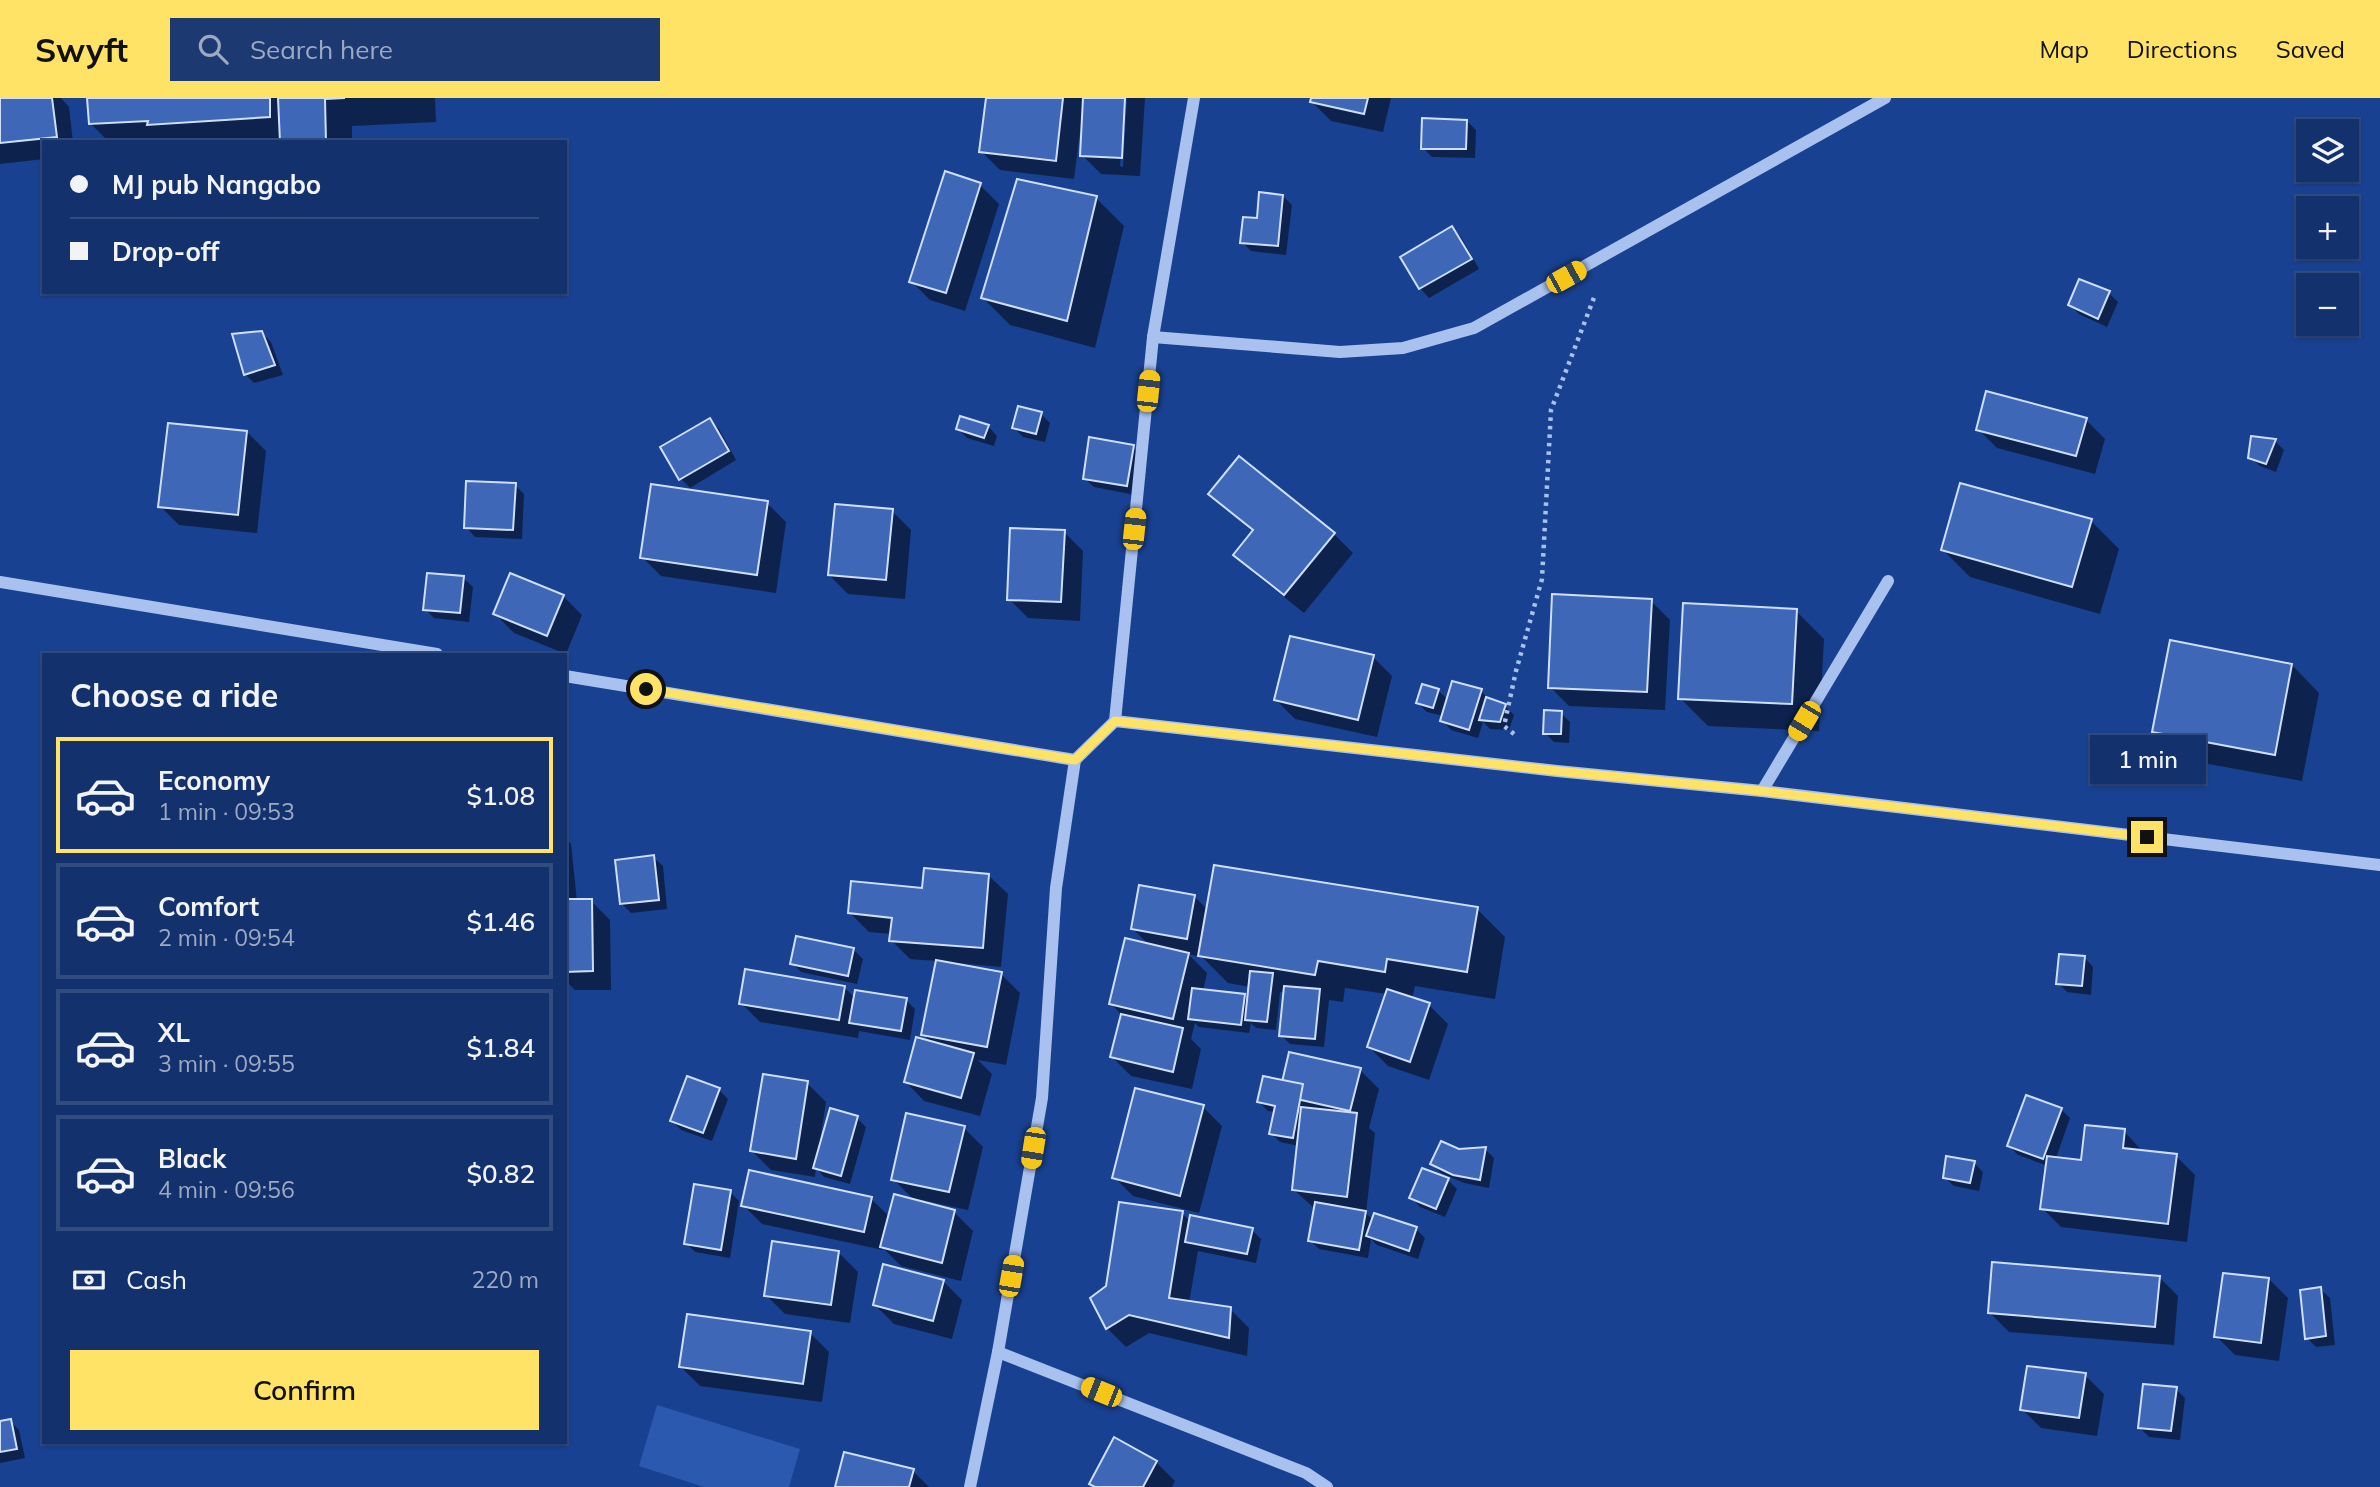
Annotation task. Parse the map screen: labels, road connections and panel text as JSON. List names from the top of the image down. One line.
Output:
{"page":{"header":"Swyft","search":"Search here","nav":["Map","Directions","Saved"],"map_buttons":["+","−"],"banner":["MJ pub Nangabo","Drop-off"],"heading":"Choose a ride","bubble":"1 min","list":[{"name":"Economy","note":"1 min · 09:53","value":"$1.08"},{"name":"Comfort","note":"2 min · 09:54","value":"$1.46"},{"name":"XL","note":"3 min · 09:55","value":"$1.84"},{"name":"Black","note":"4 min · 09:56","value":"$0.82"}],"pay":["Cash","220 m"],"buttons":"Confirm"}}
